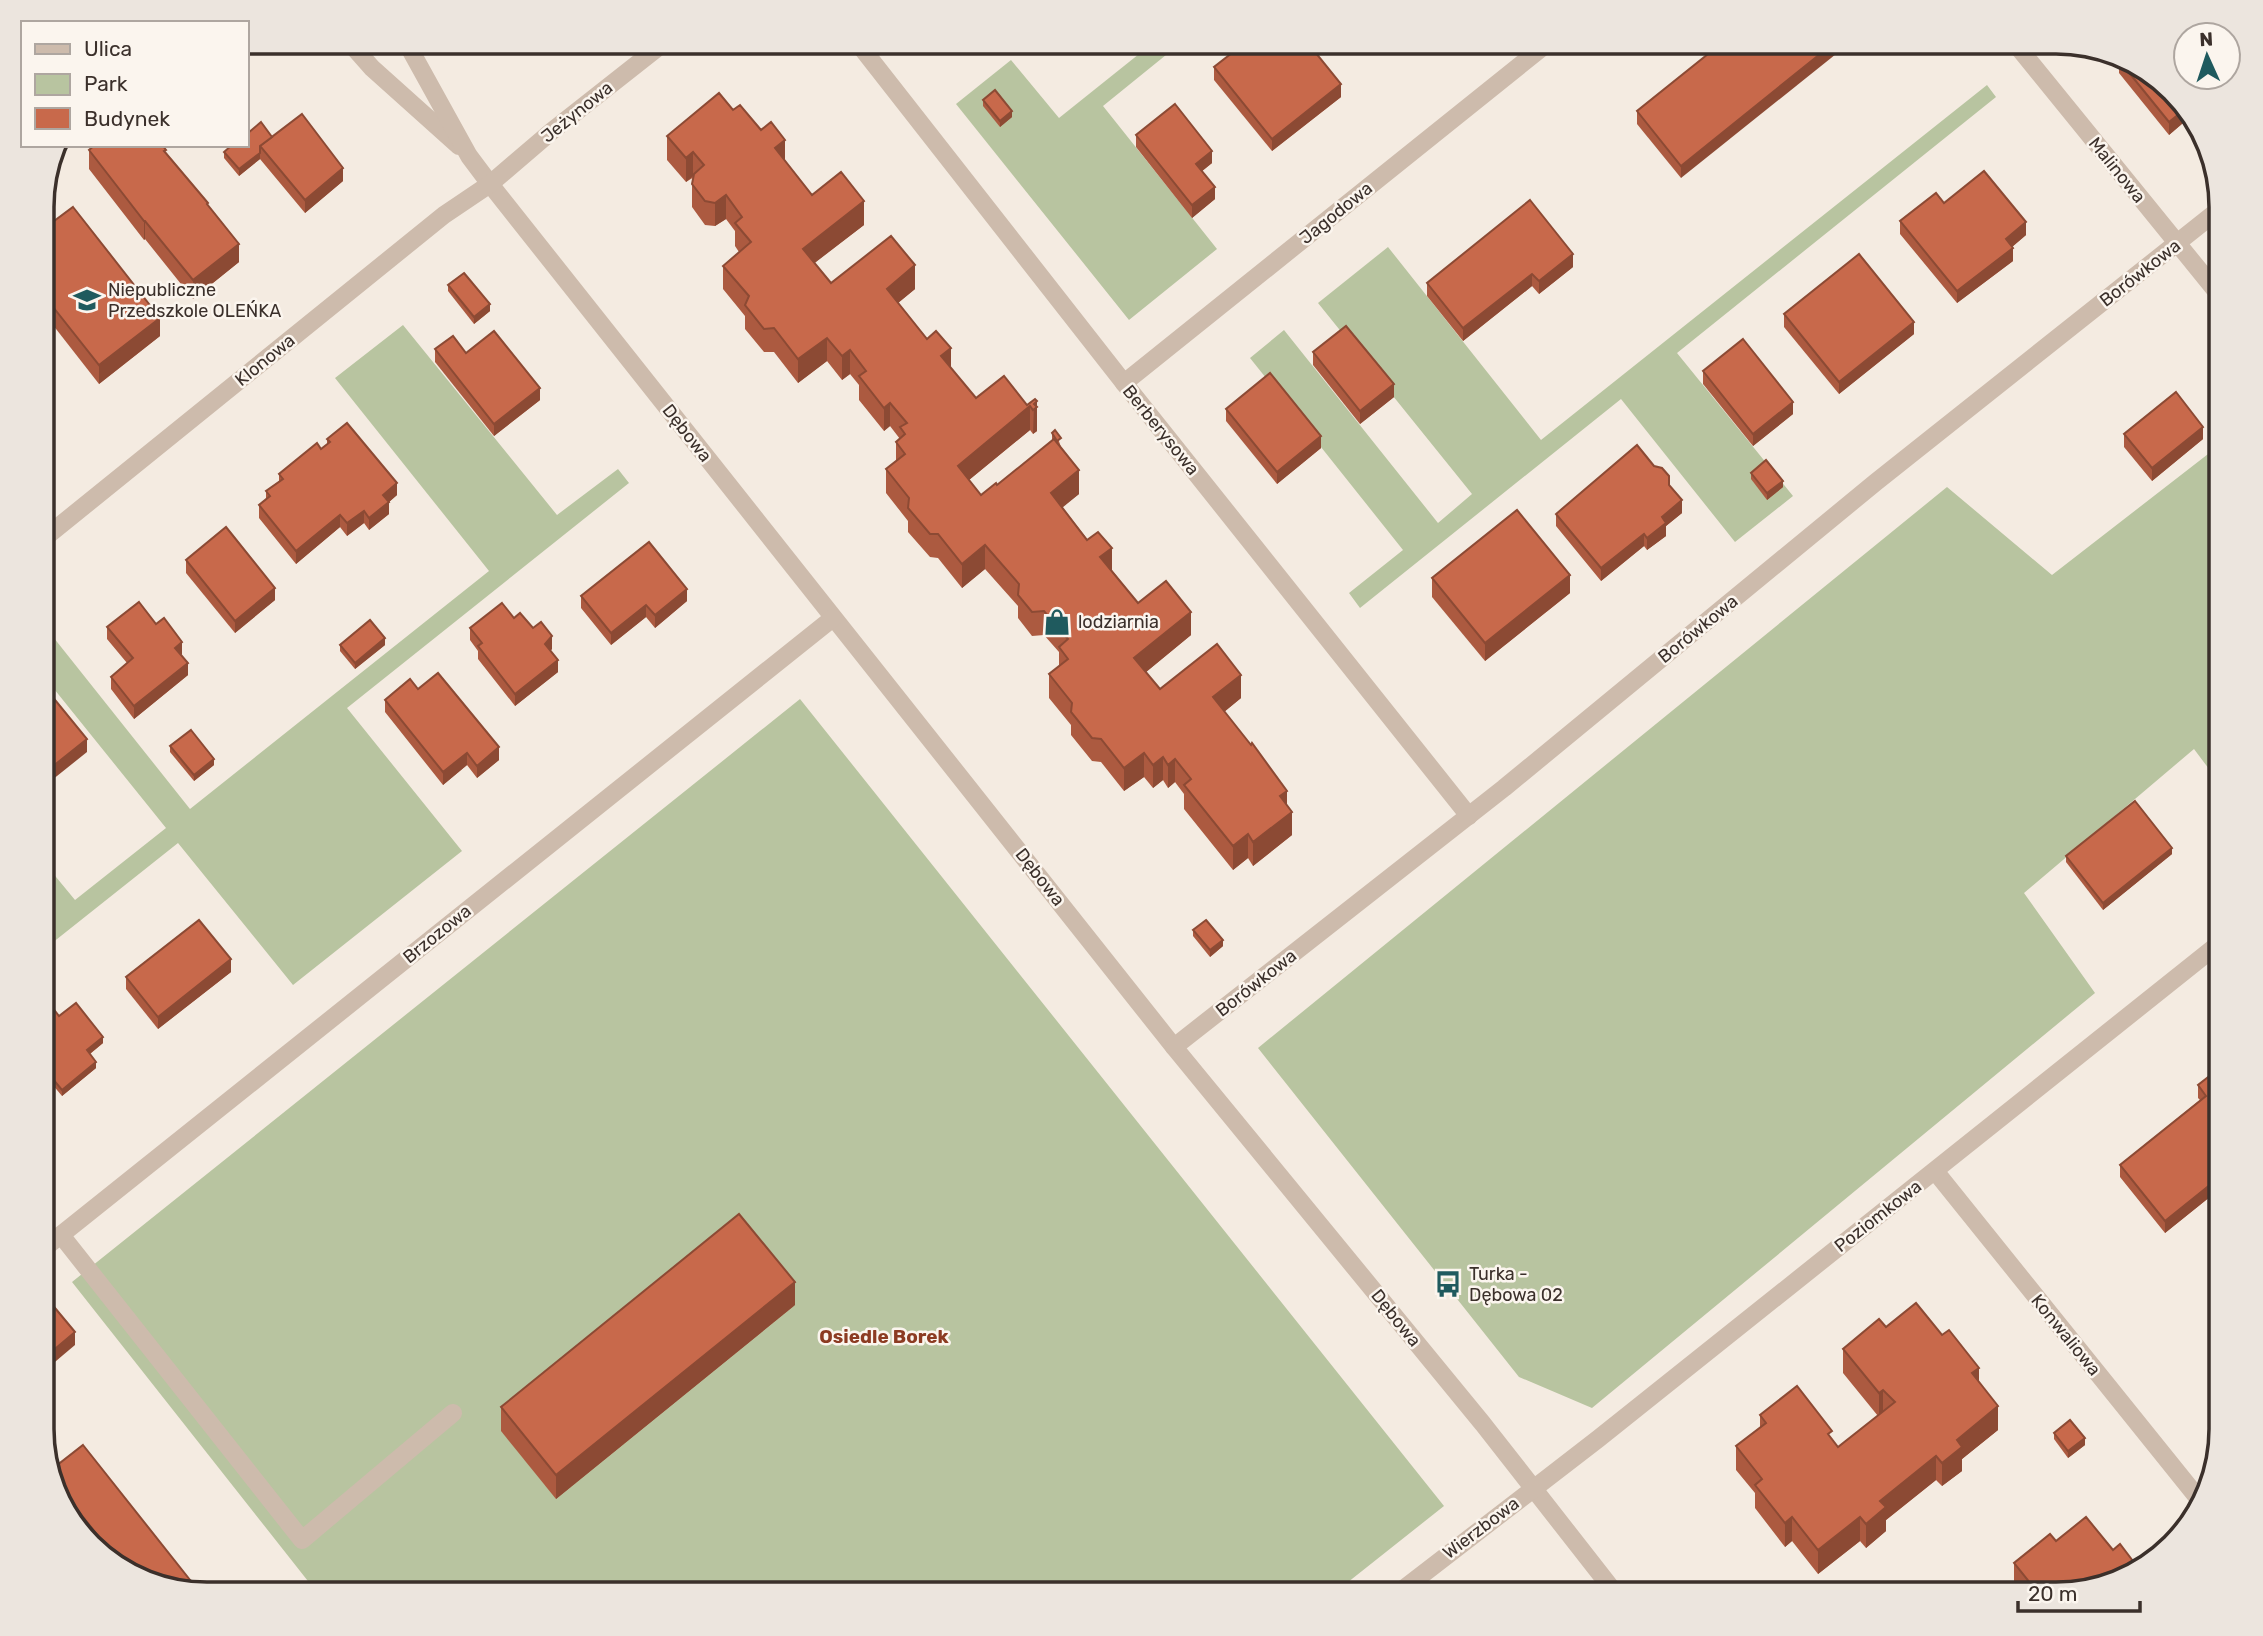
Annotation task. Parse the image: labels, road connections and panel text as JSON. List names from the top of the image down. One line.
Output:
{"streets":{"street":["Jeżynowa","Malinowa","Jagodowa","Borówkowa","Klonowa","Berberysowa","Dębowa","Brzozowa","Poziomkowa","Konwaliowa","Wierzbowa"]},"crossings":[["Jeżynowa","Klonowa"],["Jeżynowa","Dębowa"],["Malinowa","Borówkowa"],["Jagodowa","Berberysowa"],["Borówkowa","Berberysowa"],["Borówkowa","Dębowa"],["Klonowa","Dębowa"],["Dębowa","Brzozowa"],["Dębowa","Poziomkowa"],["Dębowa","Wierzbowa"],["Poziomkowa","Konwaliowa"],["Poziomkowa","Wierzbowa"]],"districts":["Osiedle Borek"],"places":{"school or university":["Niepubliczne Przedszkole OLEŃKA"],"shop":["lodziarnia"],"bus stop":["Turka - Dębowa 02"]},"legend":["Ulica","Park","Budynek"],"scale_bar":"20 m","north":"top"}
